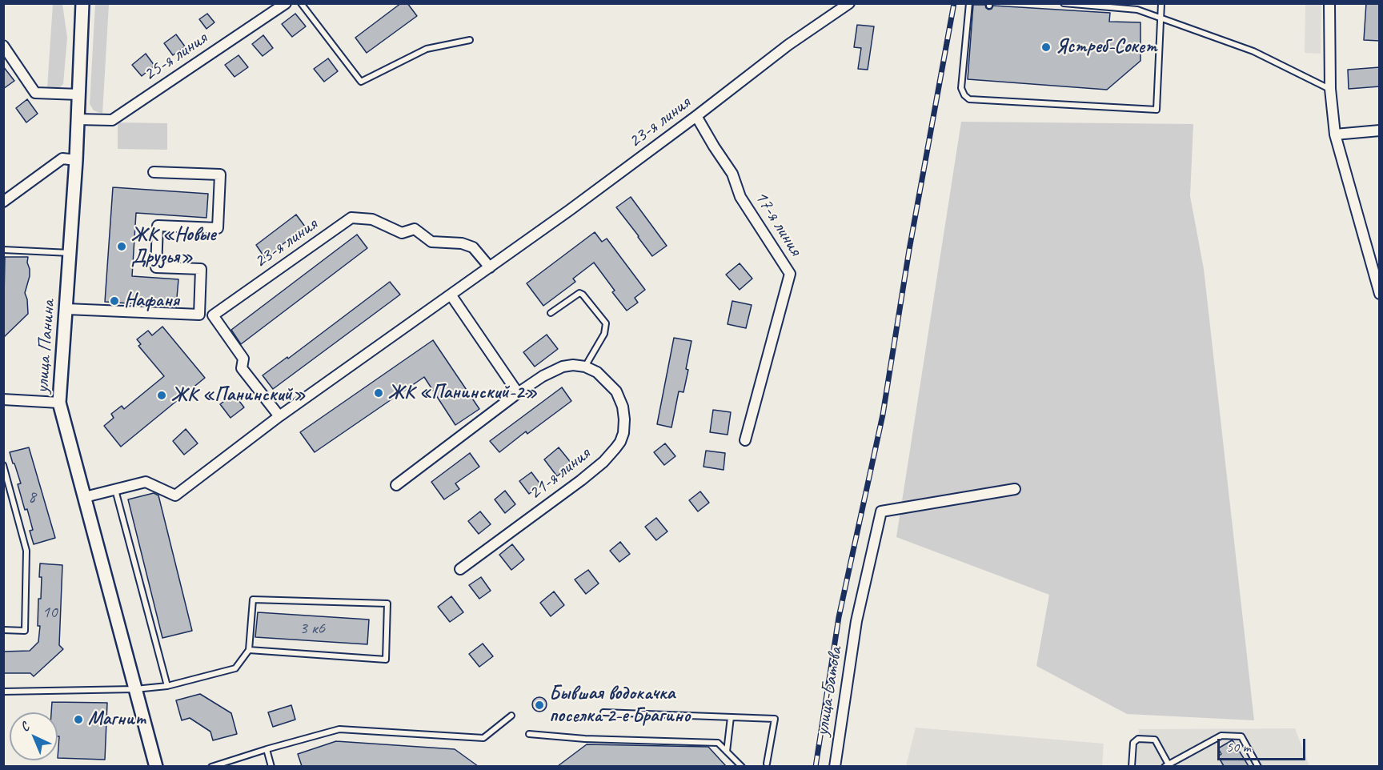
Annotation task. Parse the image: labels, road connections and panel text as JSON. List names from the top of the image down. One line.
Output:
{"streets":{"street":["25-я линия","23-я линия","17-я линия","улица Панина","21-я линия","улица Батова"]},"crossings":[["25-я линия","улица Панина"],["23-я линия","17-я линия"],["23-я линия","улица Панина"]],"places":["Ястреб-Сокет","ЖК «Новые Друзья»","Нафаня","ЖК «Панинский-2»","ЖК «Панинский»","Бывшая водокачка поселка 2-е Брагино","Магнит"],"house_numbers":["8","10","3 к6"],"scale_bar":"50 m","north":"top left"}
